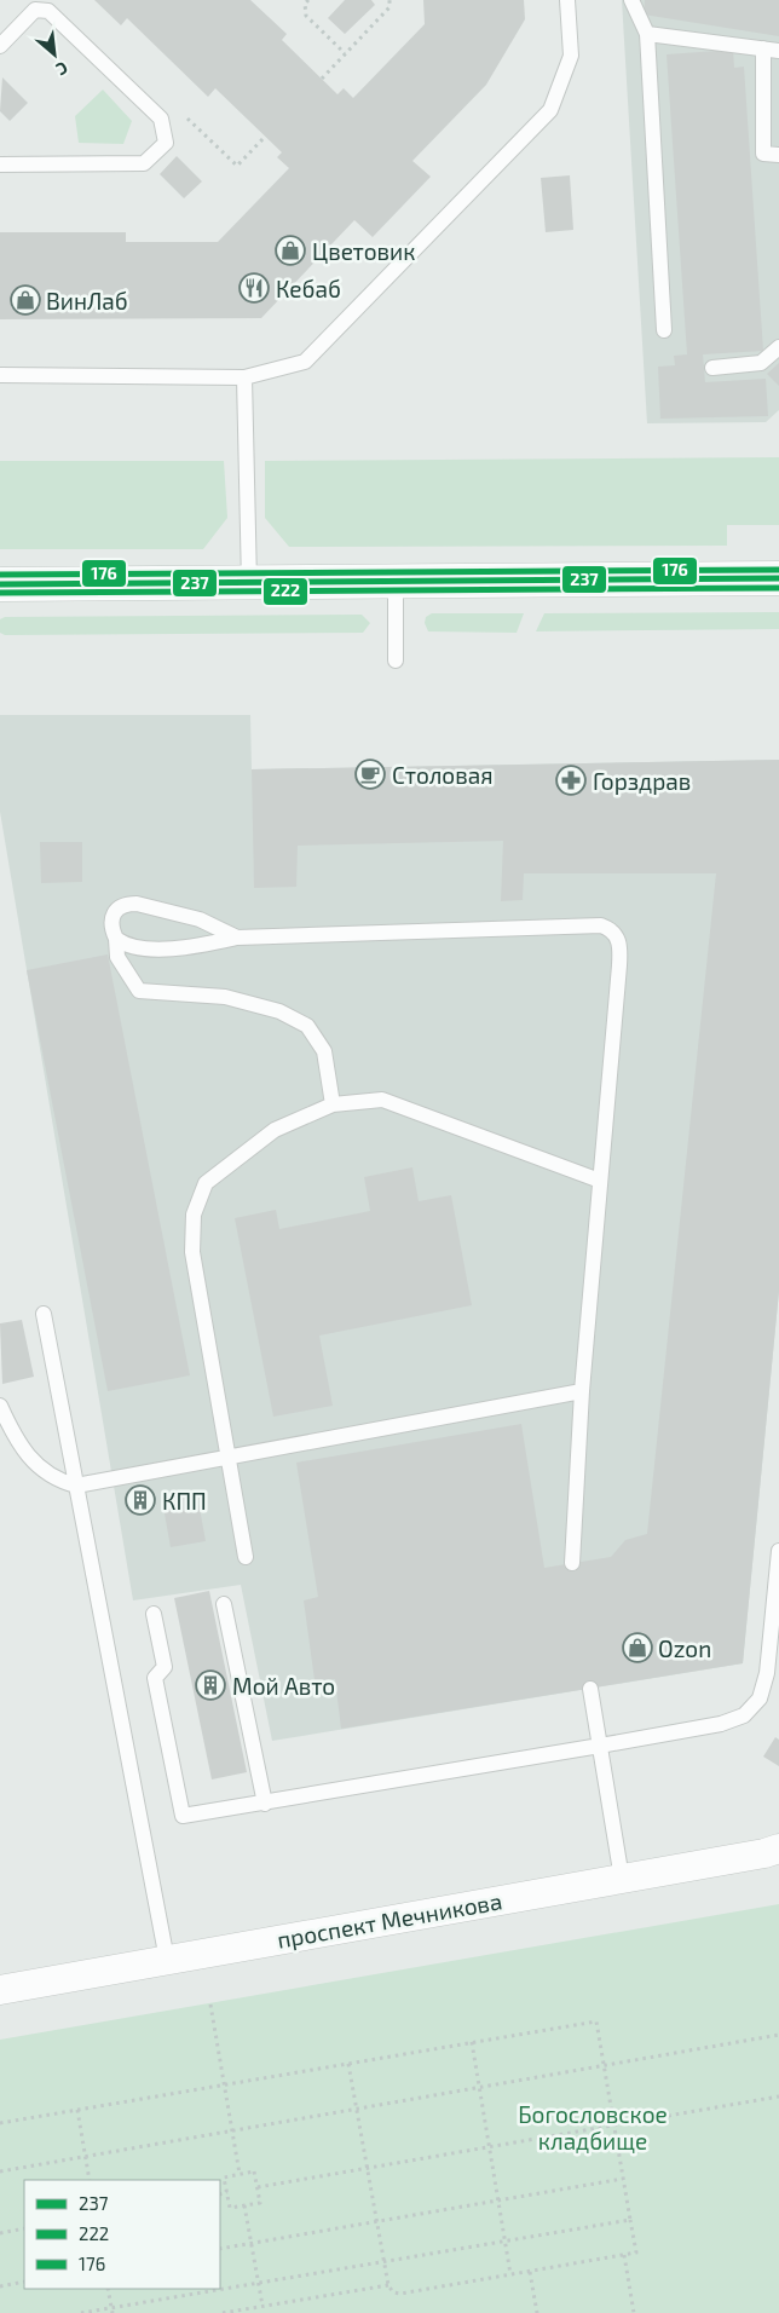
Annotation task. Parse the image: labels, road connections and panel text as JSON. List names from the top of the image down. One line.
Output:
{"streets":{"street":["проспект Мечникова"]},"parks":["Богословское кладбище"],"places":{"shop":["Цветовик","ВинЛаб","Ozon"],"restaurant":["Кебаб"],"cafe":["Столовая"],"pharmacy":["Горздрав"],"building":["КПП","Мой Авто"]},"lines":["transit line 176","transit line 237","transit line 222"],"legend":["237","222","176"],"north":"bottom right"}
